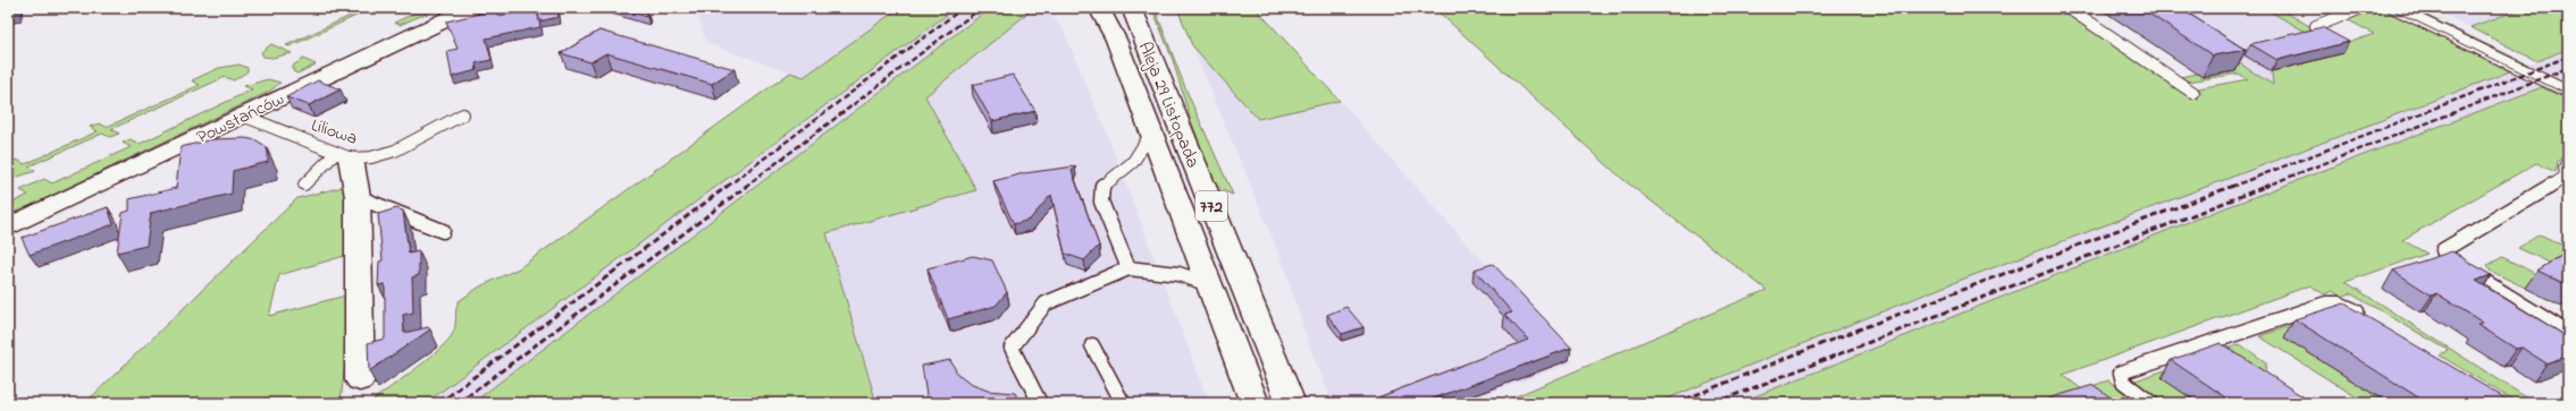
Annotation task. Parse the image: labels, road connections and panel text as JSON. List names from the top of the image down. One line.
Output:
{"streets":{"main road":["Aleja 29 Listopada","Powstańców","772"],"lane":["Liliowa"]},"crossings":[["Powstańców","Liliowa"]]}
